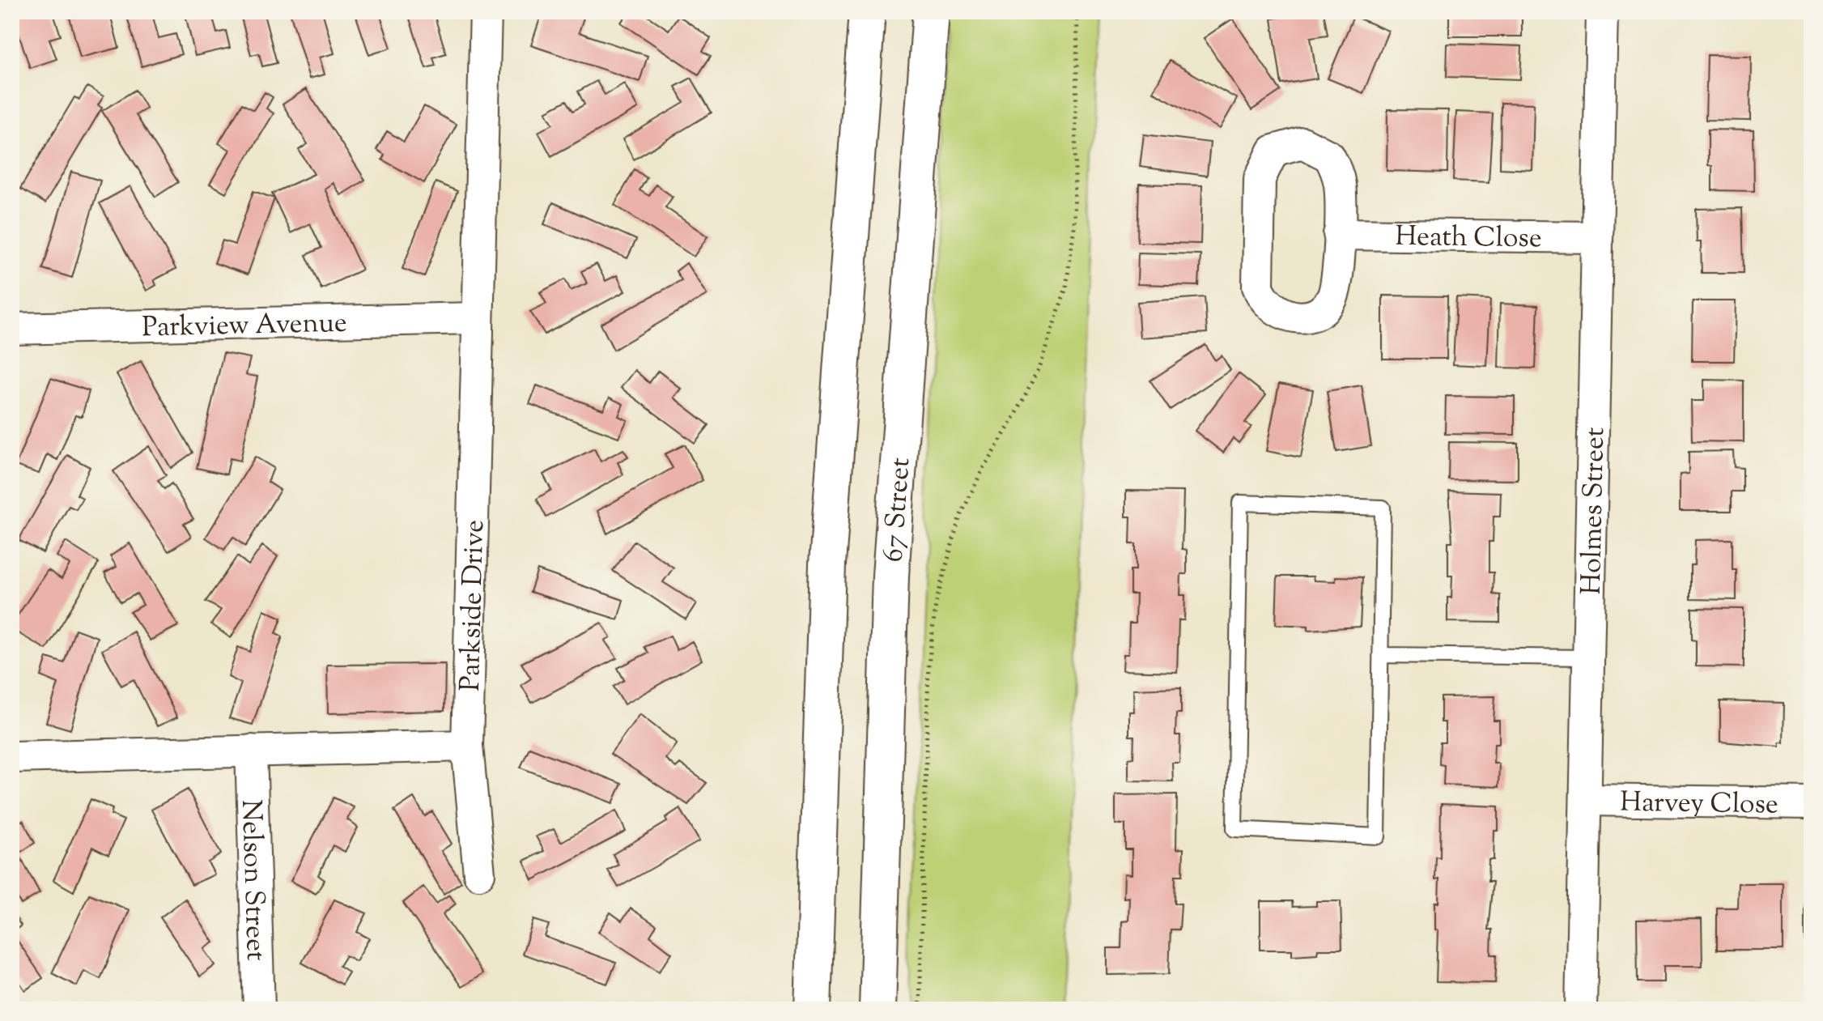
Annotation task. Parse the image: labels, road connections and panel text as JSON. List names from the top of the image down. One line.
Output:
{"streets":{"main road":["67 Street"],"street":["Heath Close","Parkview Avenue","Holmes Street","Parkside Drive","Harvey Close","Nelson Street"]},"crossings":[["Heath Close","Holmes Street"],["Parkview Avenue","Parkside Drive"],["Holmes Street","Harvey Close"]]}
